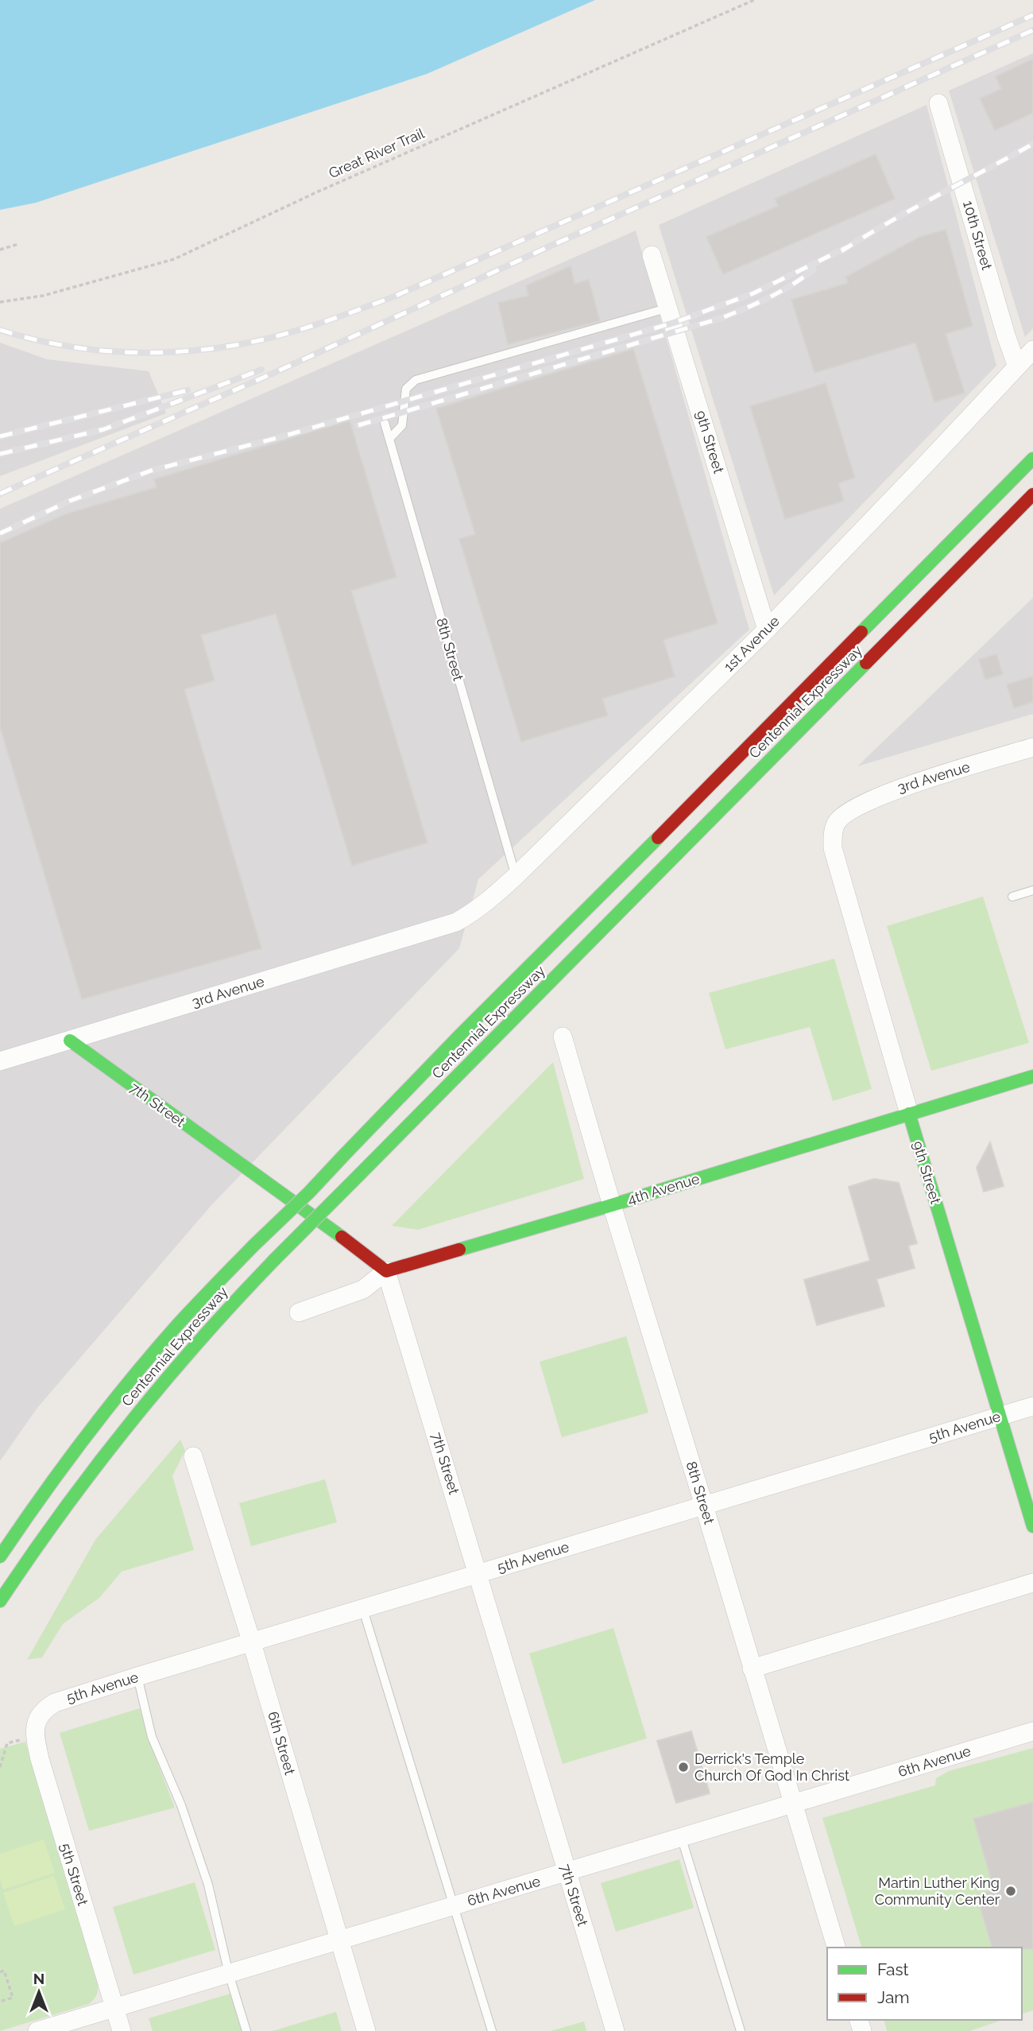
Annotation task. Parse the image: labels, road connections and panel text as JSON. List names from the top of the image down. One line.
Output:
{"streets":{"main road":["9th Street","Centennial Expressway","7th Street","4th Avenue"],"street":["10th Street","1st Avenue","8th Street","3rd Avenue","5th Avenue","6th Street","6th Avenue","5th Street"],"path":["Great River Trail"]},"crossings":[["10th Street","1st Avenue"],["9th Street","1st Avenue"],["9th Street","3rd Avenue"],["9th Street","4th Avenue"],["9th Street","5th Avenue"],["1st Avenue","8th Street"],["1st Avenue","3rd Avenue"],["8th Street","4th Avenue"],["8th Street","5th Avenue"],["8th Street","6th Avenue"],["3rd Avenue","7th Street"],["7th Street","4th Avenue"],["7th Street","5th Avenue"],["7th Street","6th Avenue"],["5th Avenue","6th Street"],["5th Avenue","5th Street"],["6th Street","6th Avenue"],["6th Avenue","5th Street"]],"places":["Derrick's Temple Church Of God In Christ","Martin Luther King Community Center"],"legend":["Fast","Jam"],"north":"top"}
